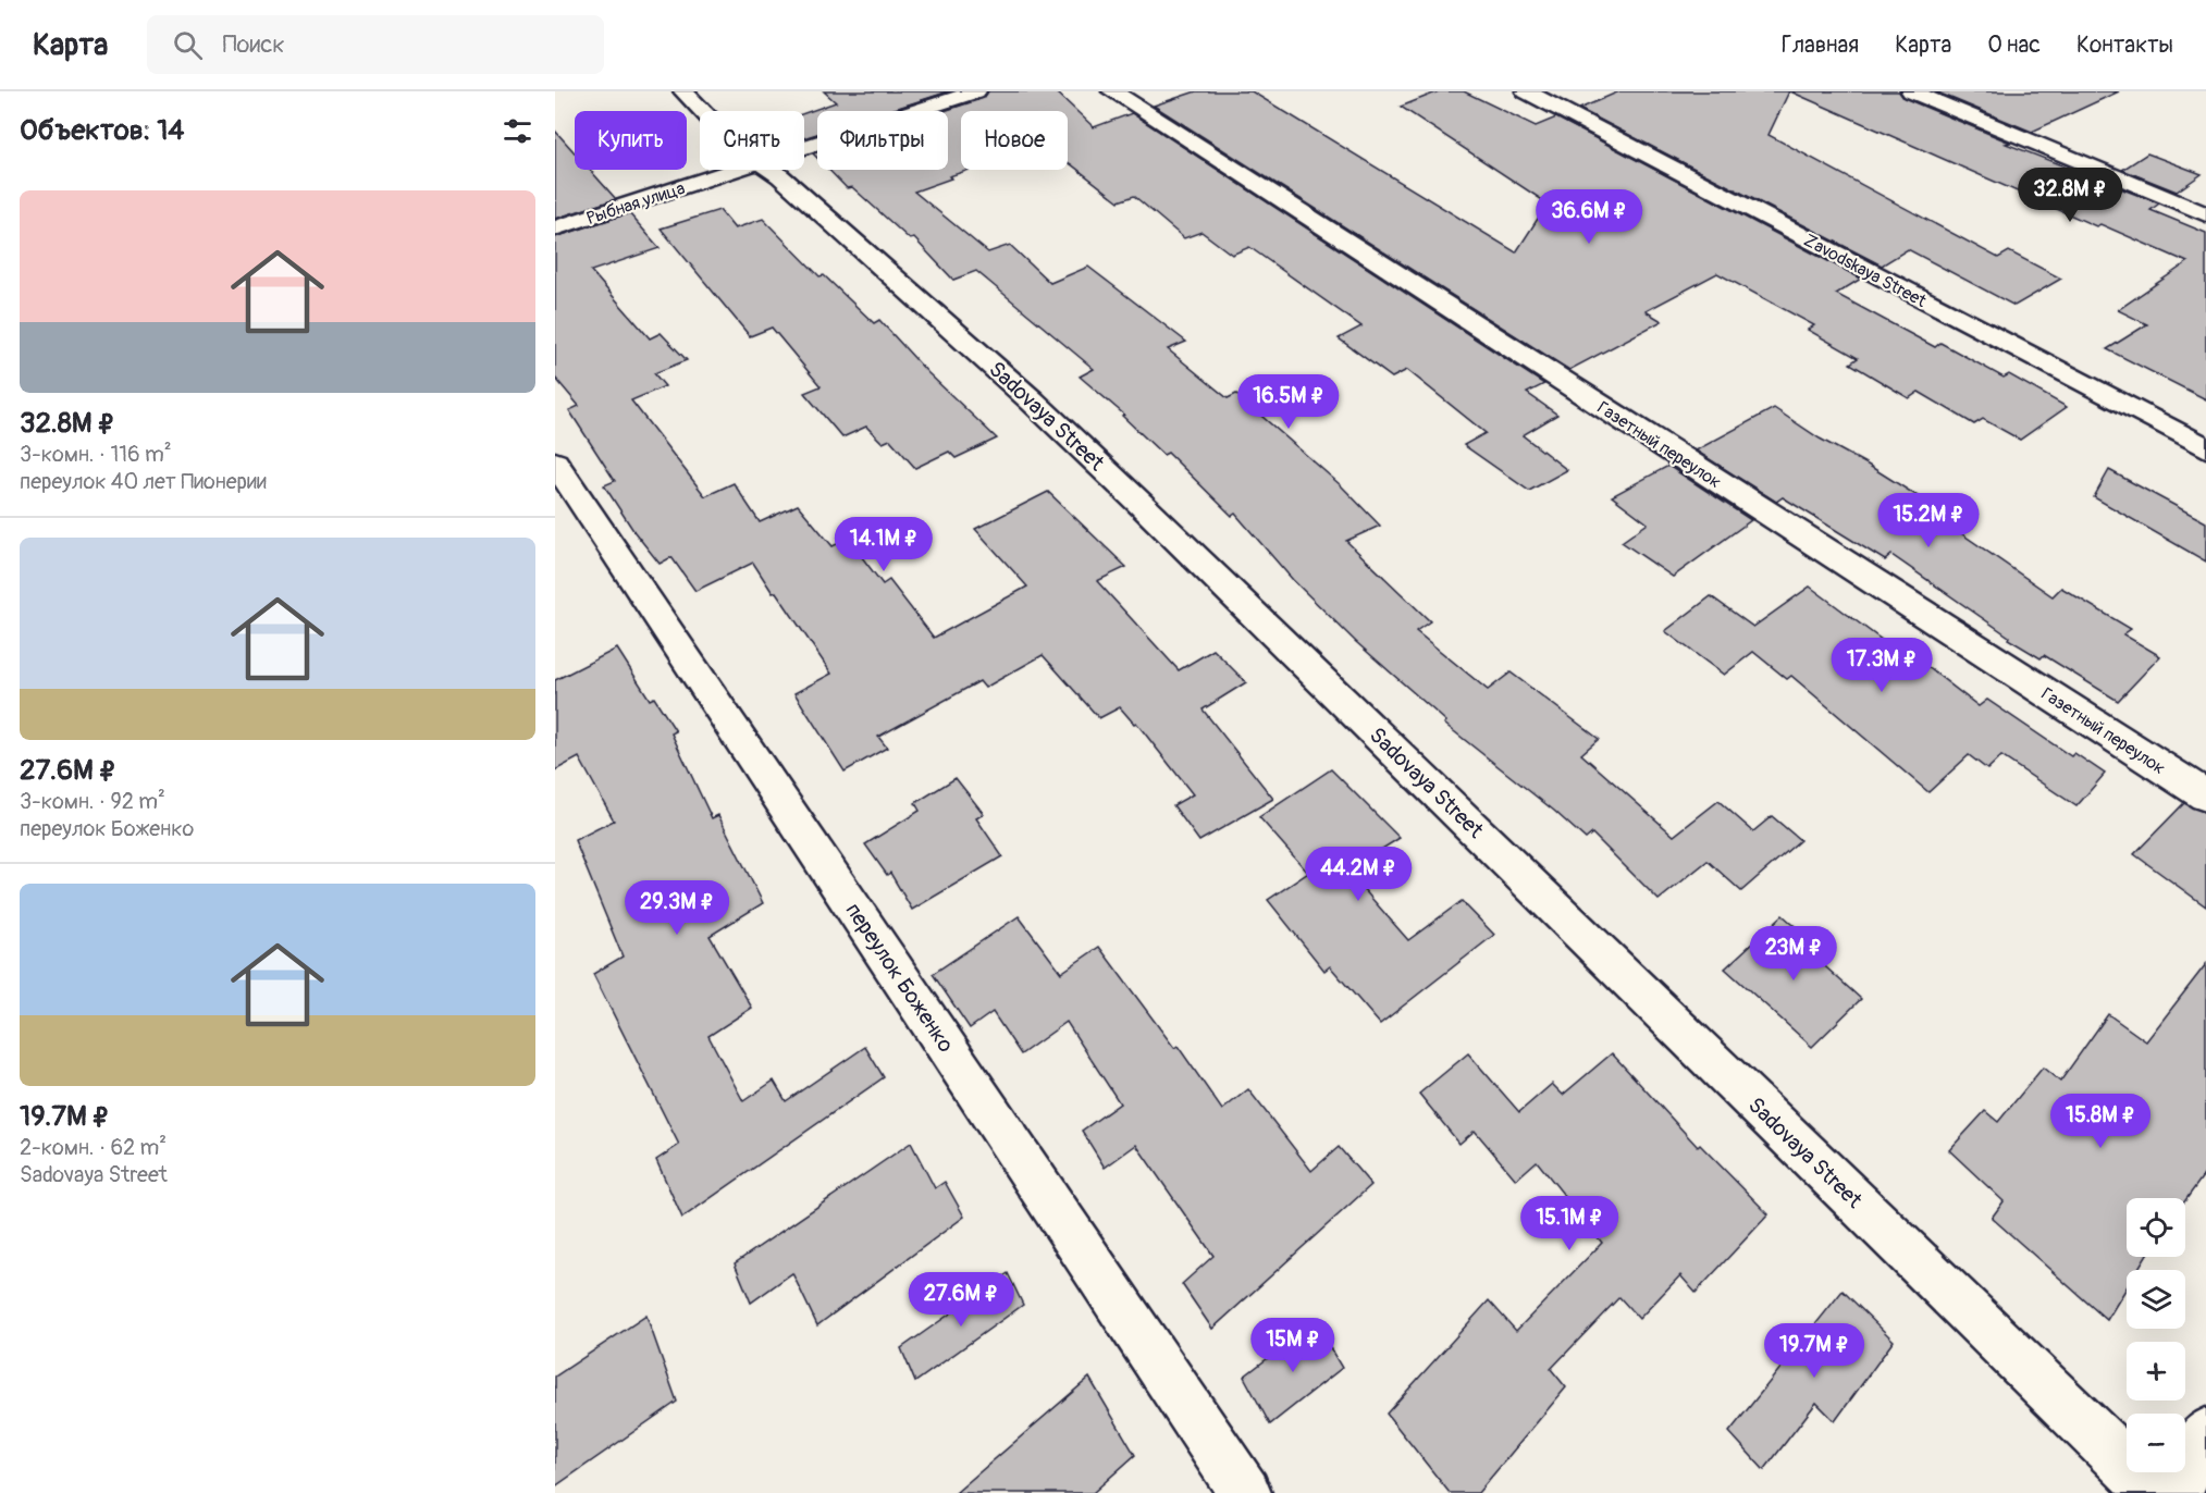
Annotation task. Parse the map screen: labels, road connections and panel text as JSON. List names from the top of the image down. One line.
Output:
{"streets":{"street":["Рыбная улица","Zavodskaya Street","Sadovaya Street","Газетный переулок","переулок Боженко"]},"page":{"header":"Карта","search":"Поиск","nav":["Главная","Карта","О нас","Контакты"],"heading":"Объектов: 14","chip":["Купить","Снять","Фильтры","Новое"],"price":["32.8M ₽","36.6M ₽","16.5M ₽","15.2M ₽","14.1M ₽","17.3M ₽","44.2M ₽","29.3M ₽","23M ₽","15.8M ₽","15.1M ₽","27.6M ₽","15M ₽","19.7M ₽"],"list":[{"name":"32.8M ₽","note":"3-комн. · 116 m² · переулок 40 лет Пионерии"},{"name":"27.6M ₽","note":"3-комн. · 92 m² · переулок Боженко"},{"name":"19.7M ₽","note":"2-комн. · 62 m² · Sadovaya Street"}],"map_buttons":["+","−"]}}
